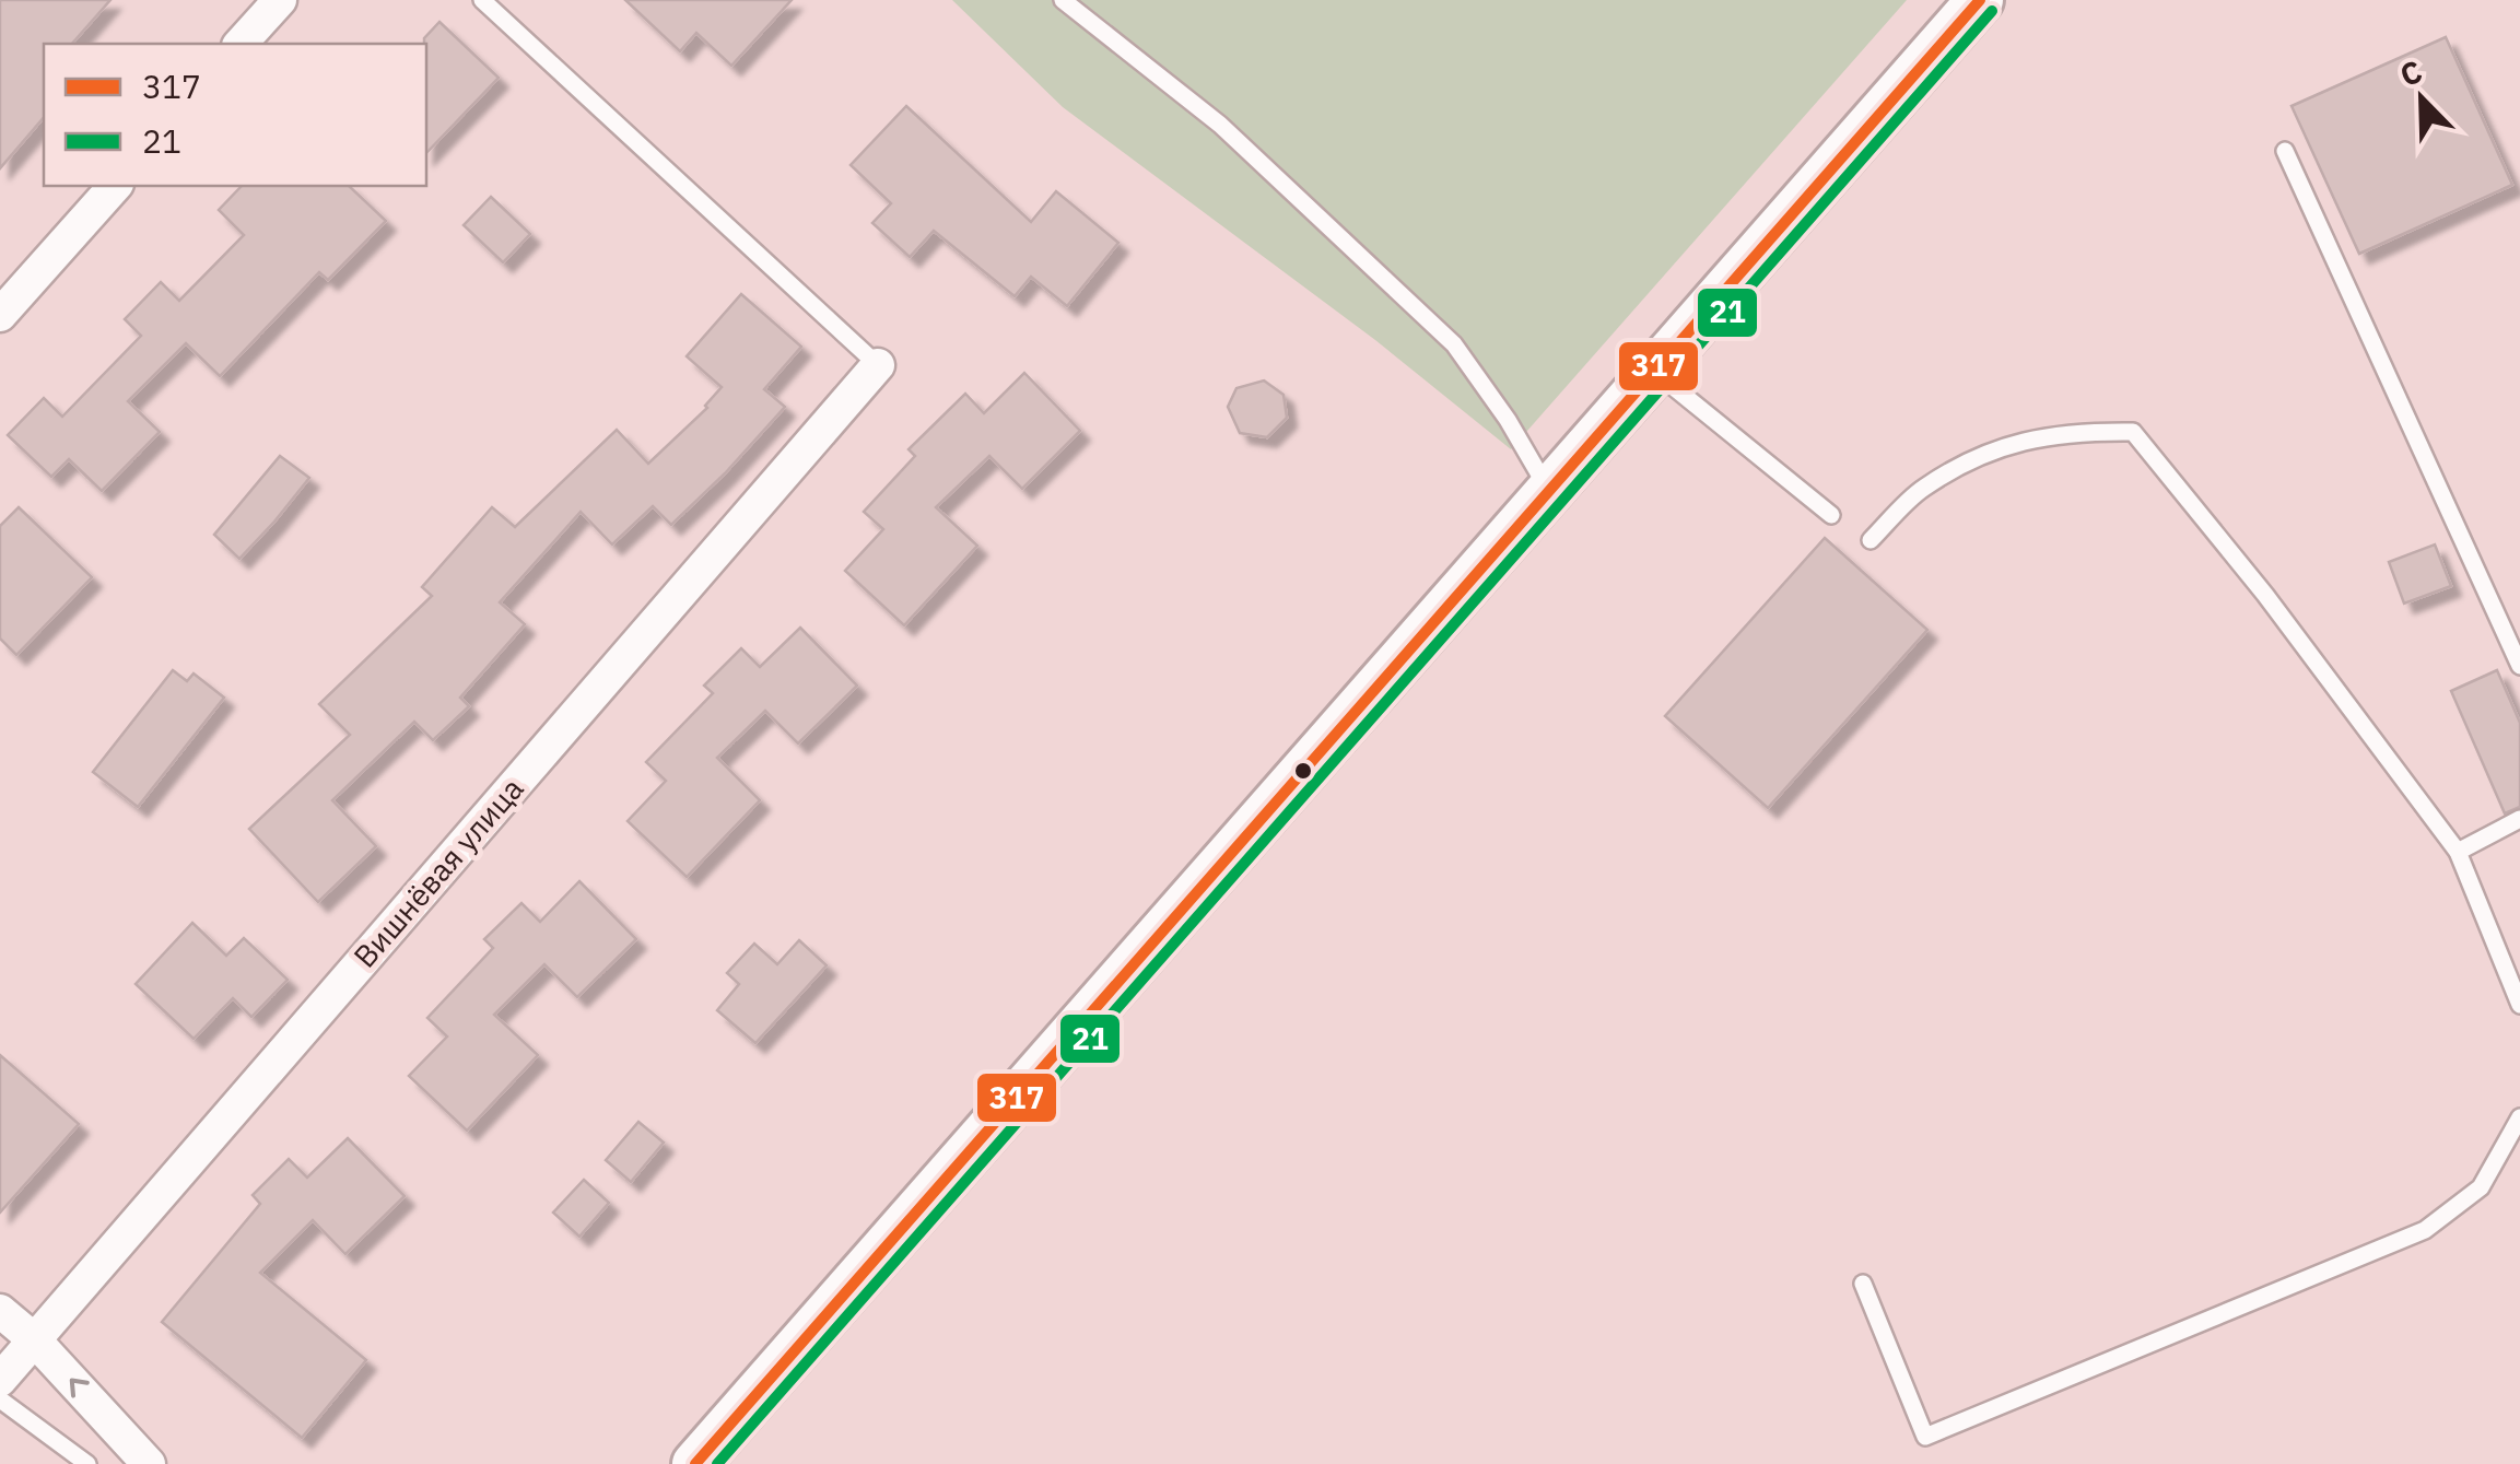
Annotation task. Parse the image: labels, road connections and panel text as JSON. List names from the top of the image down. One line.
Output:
{"streets":{"street":["Вишнёвая улица"]},"lines":["transit line 317","transit line 21"],"legend":["317","21"],"north":"top left"}
